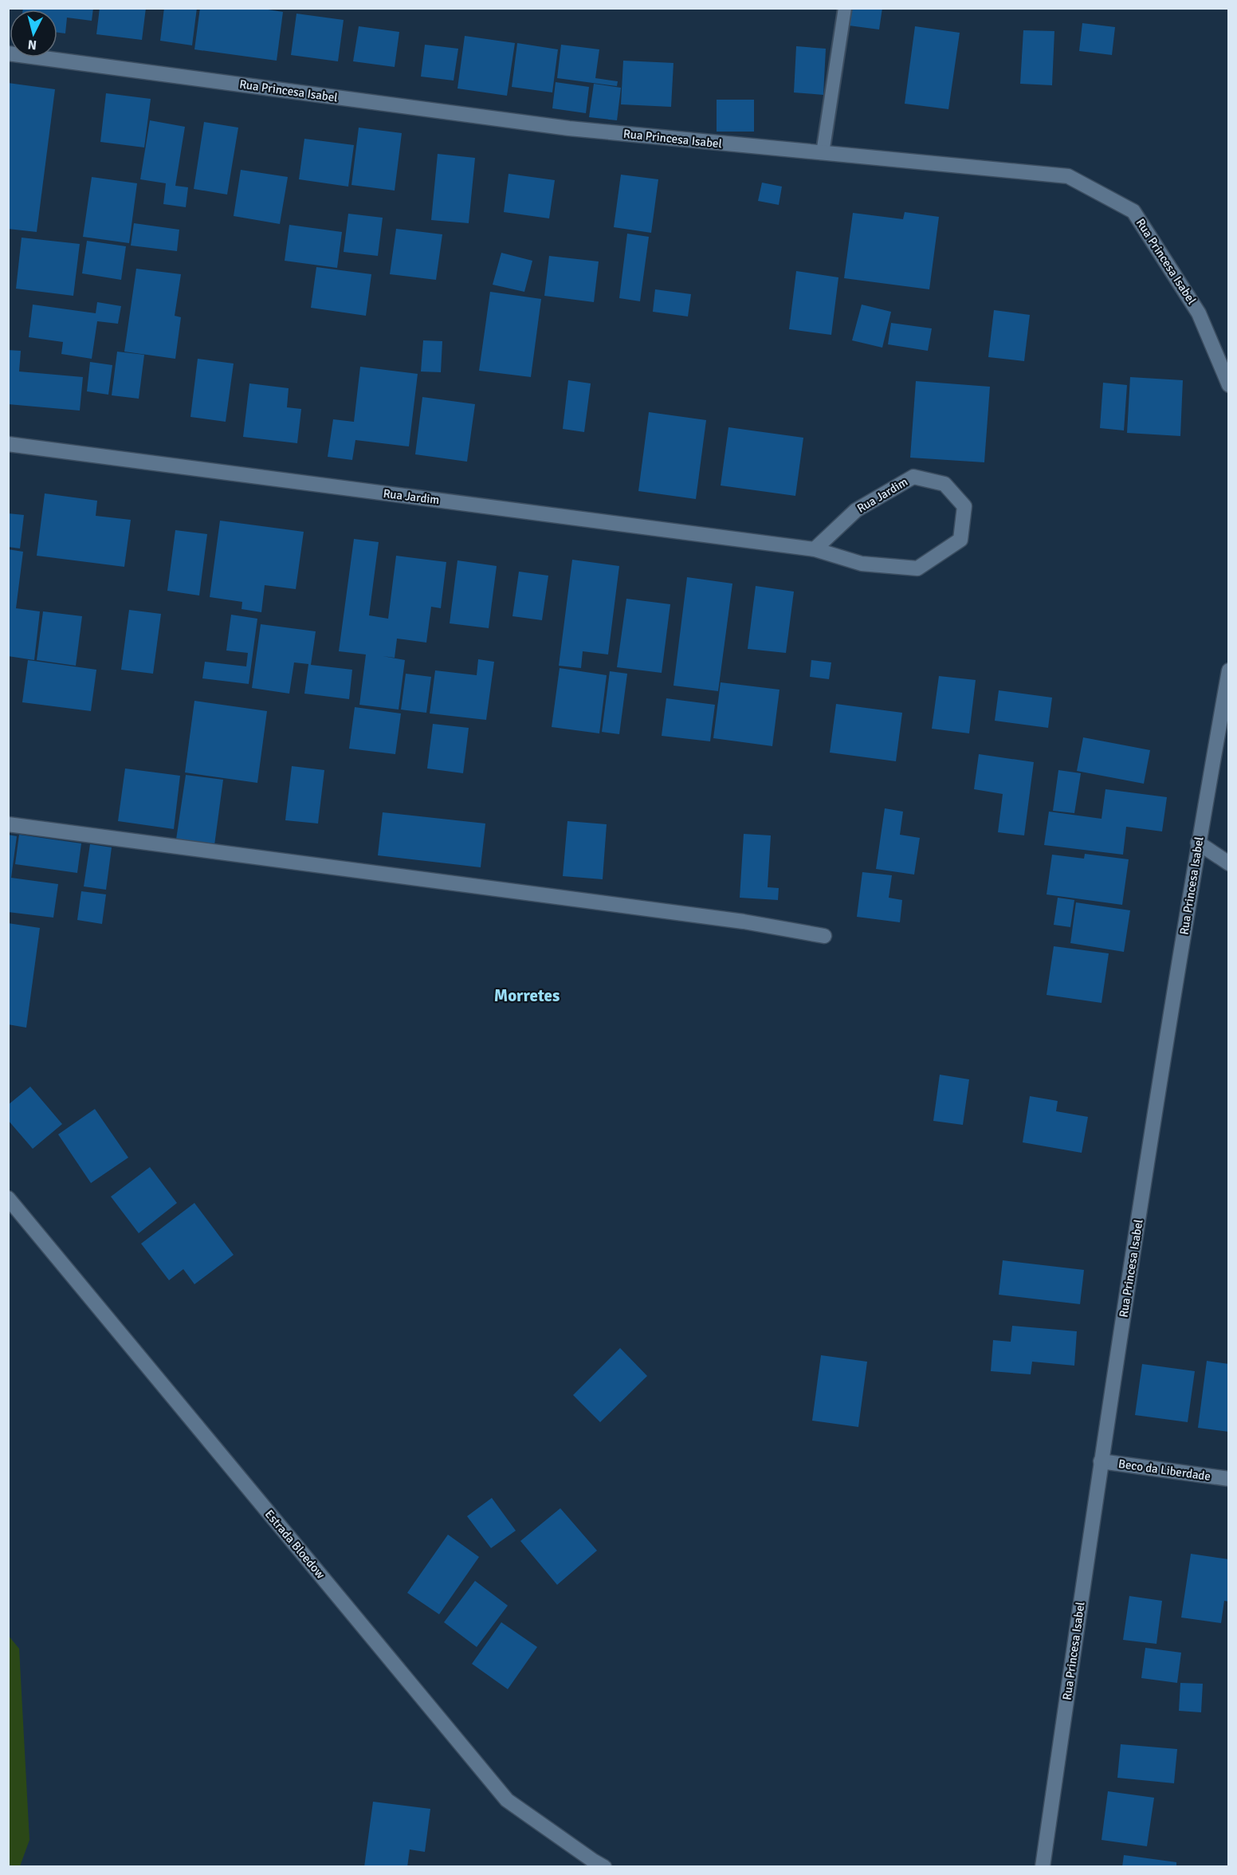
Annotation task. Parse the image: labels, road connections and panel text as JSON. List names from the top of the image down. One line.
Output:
{"streets":{"street":["Rua Princesa Isabel","Rua Jardim","Beco da Liberdade","Estrada Bloedow"]},"crossings":[["Rua Princesa Isabel","Beco da Liberdade"]],"districts":["Morretes"],"north":"bottom"}
